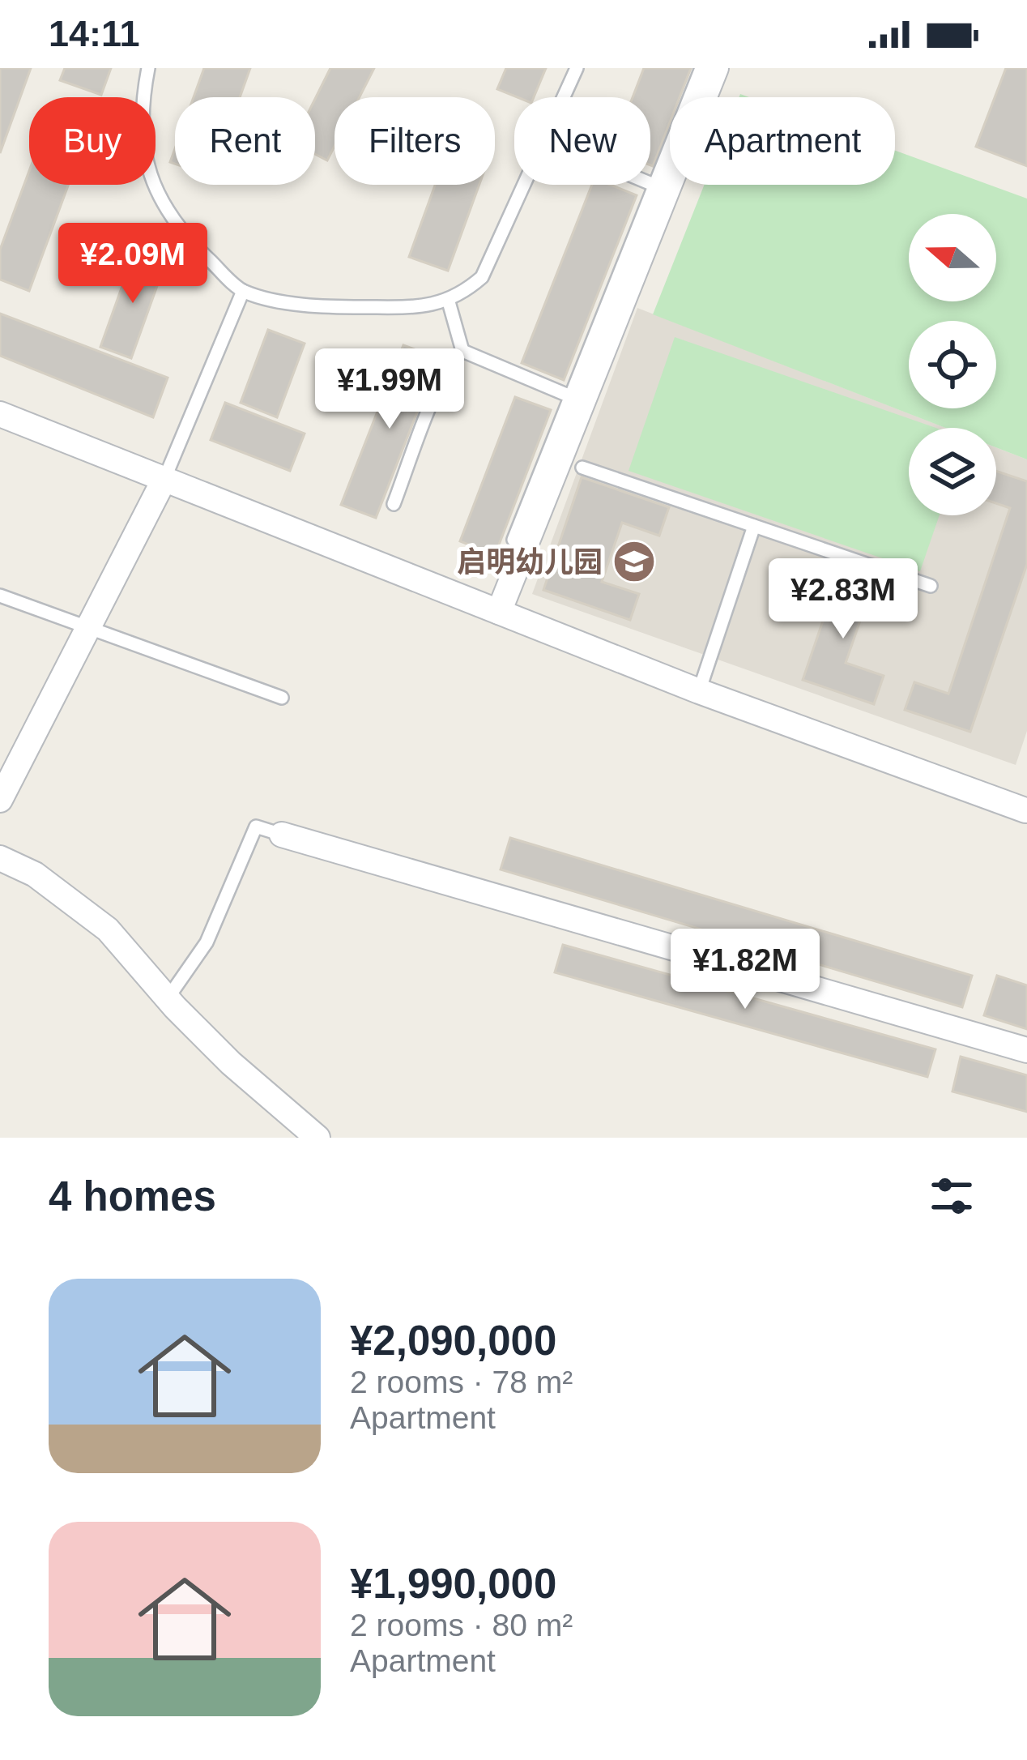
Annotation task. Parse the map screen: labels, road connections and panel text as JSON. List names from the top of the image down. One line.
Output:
{"places":{"school or university":["启明幼儿园"]},"north":"left","page":{"status":"14:11","chip":["Buy","Rent","Filters","New","Apartment"],"price":["¥2.09M","¥1.99M","¥2.83M","¥1.82M"],"heading":"4 homes","list":[{"name":"¥2,090,000","note":"2 rooms · 78 m² · Apartment"},{"name":"¥1,990,000","note":"2 rooms · 80 m² · Apartment"}]}}
